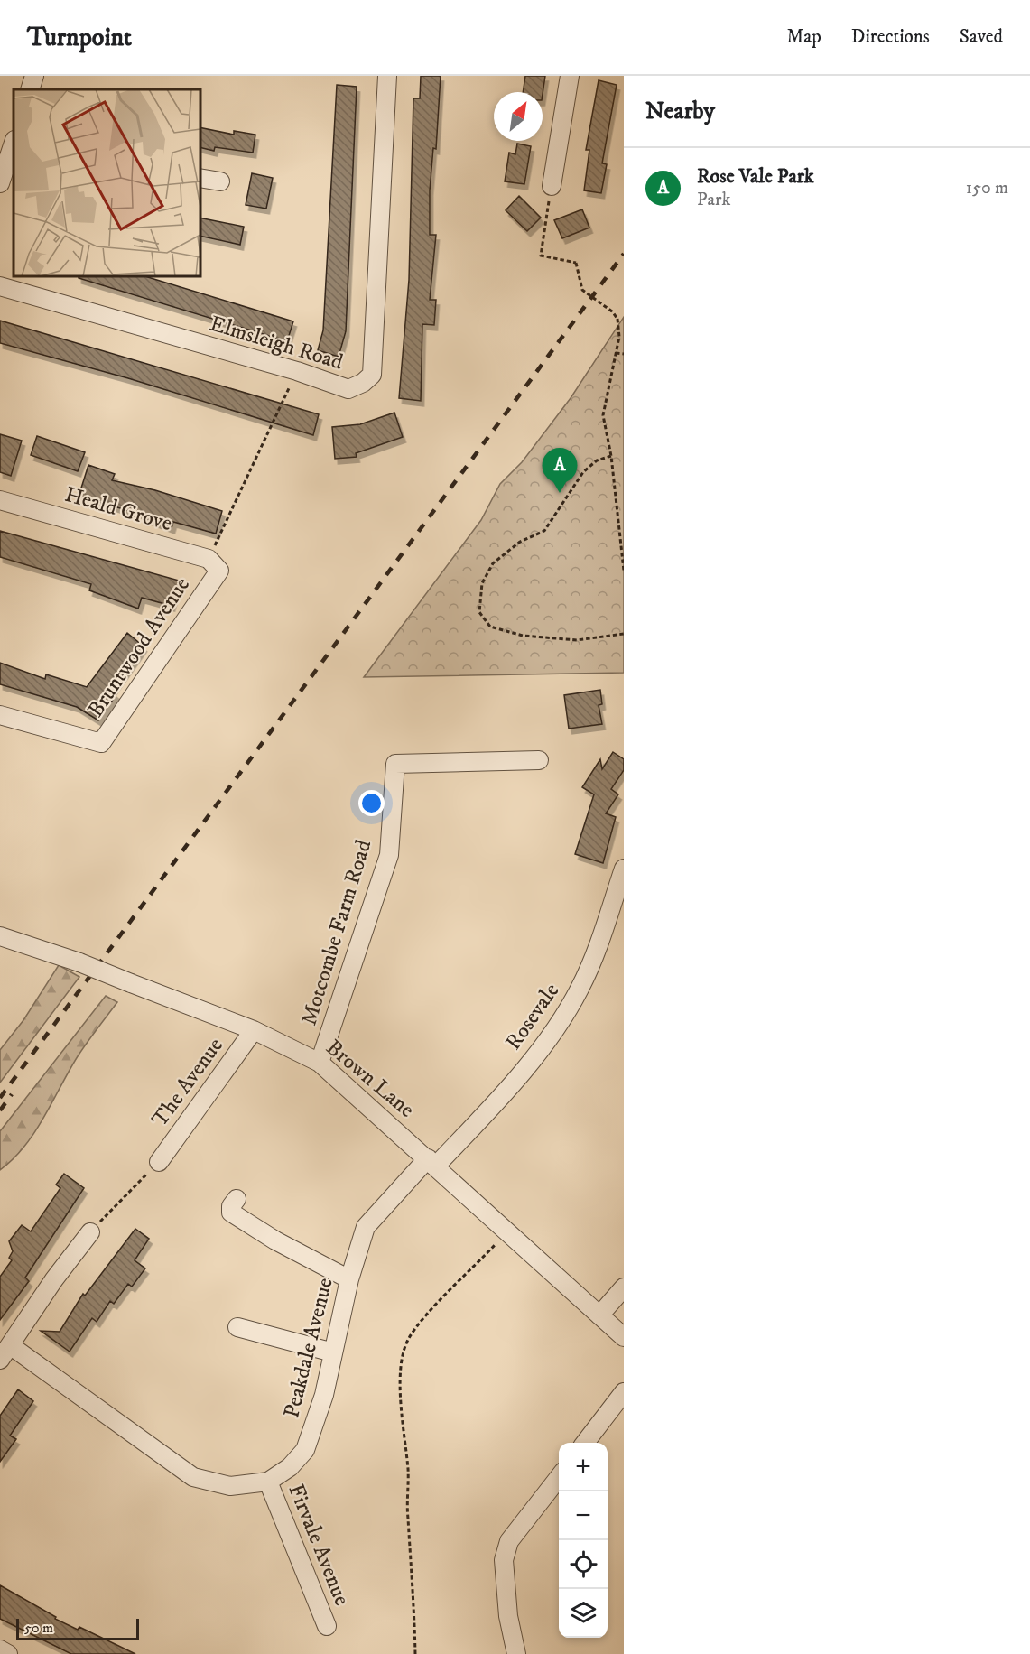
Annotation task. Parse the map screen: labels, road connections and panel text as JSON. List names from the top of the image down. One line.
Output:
{"streets":{"street":["Elmsleigh Road","Heald Grove","Bruntwood Avenue","Motcombe Farm Road","Rosevale","Brown Lane","The Avenue","Peakdale Avenue","Firvale Avenue"]},"crossings":[["Heald Grove","Bruntwood Avenue"],["Motcombe Farm Road","Brown Lane"],["Rosevale","Brown Lane"],["Rosevale","Peakdale Avenue"],["Brown Lane","The Avenue"],["Brown Lane","Peakdale Avenue"],["Peakdale Avenue","Firvale Avenue"]],"scale_bar":"50 m","north":"top right","page":{"header":"Turnpoint","nav":["Map","Directions","Saved"],"heading":"Nearby","list":[{"mark":"A","name":"Rose Vale Park","note":"Park","value":"150 m"}],"pins":"A","map_buttons":["+","−"],"scale":"50 m"}}
